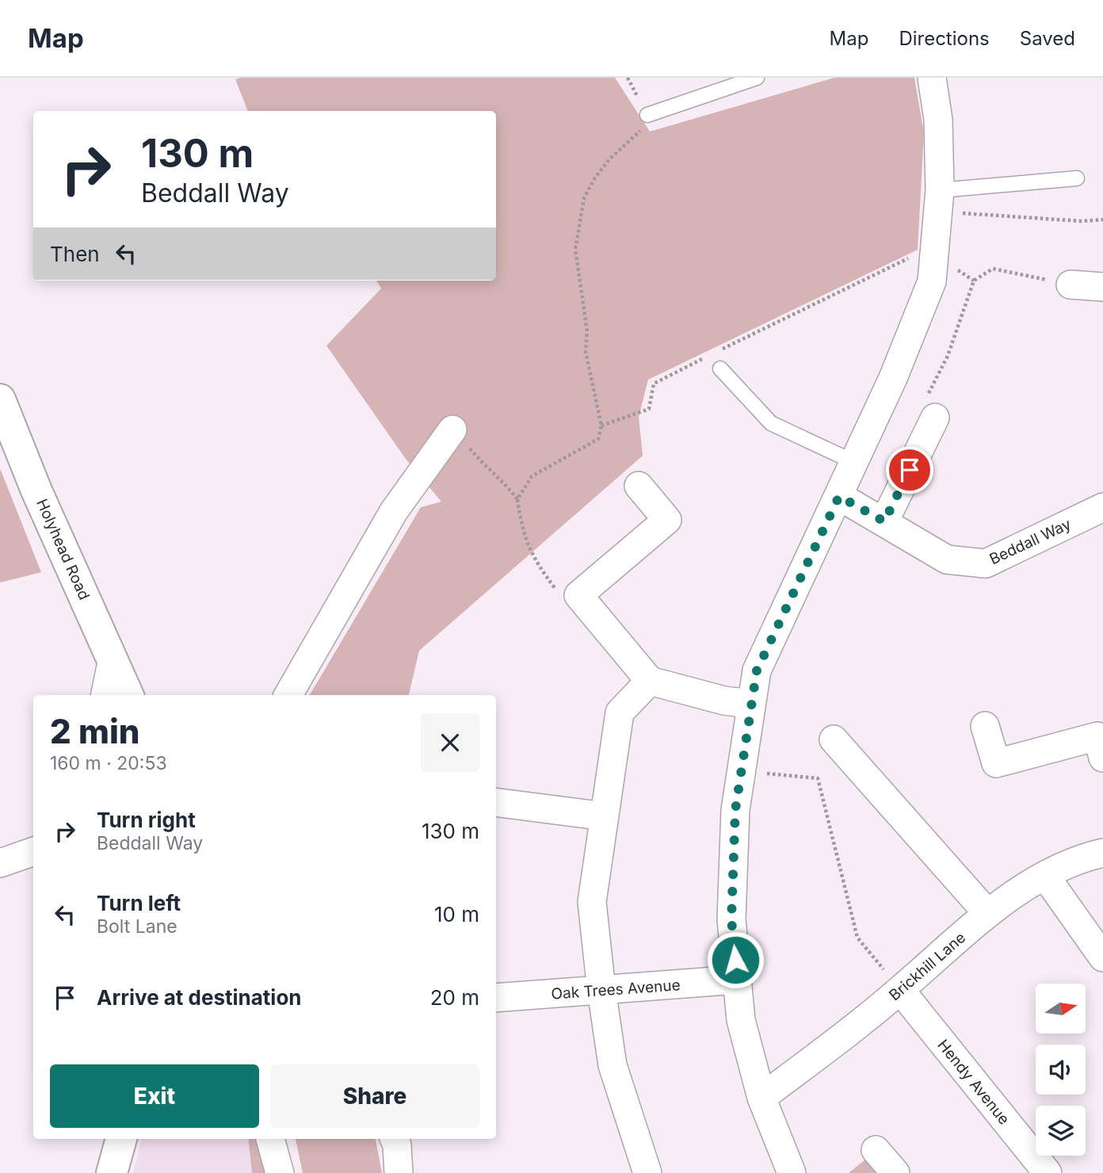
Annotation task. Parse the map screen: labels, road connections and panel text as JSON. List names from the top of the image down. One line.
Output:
{"streets":{"main road":["Holyhead Road"],"street":["Beddall Way","Brickhill Lane","Oak Trees Avenue","Hendy Avenue"]},"crossings":[["Brickhill Lane","Hendy Avenue"]],"north":"right","page":{"header":"Map","nav":["Map","Directions","Saved"],"turn":["130 m","Beddall Way"],"then":"Then","heading":["2 min","160 m · 20:53"],"list":[{"name":"Turn right","note":"Beddall Way","value":"130 m"},{"name":"Turn left","note":"Bolt Lane","value":"10 m"},{"name":"Arrive at destination","value":"20 m"}],"buttons":["Exit","Share"]}}
